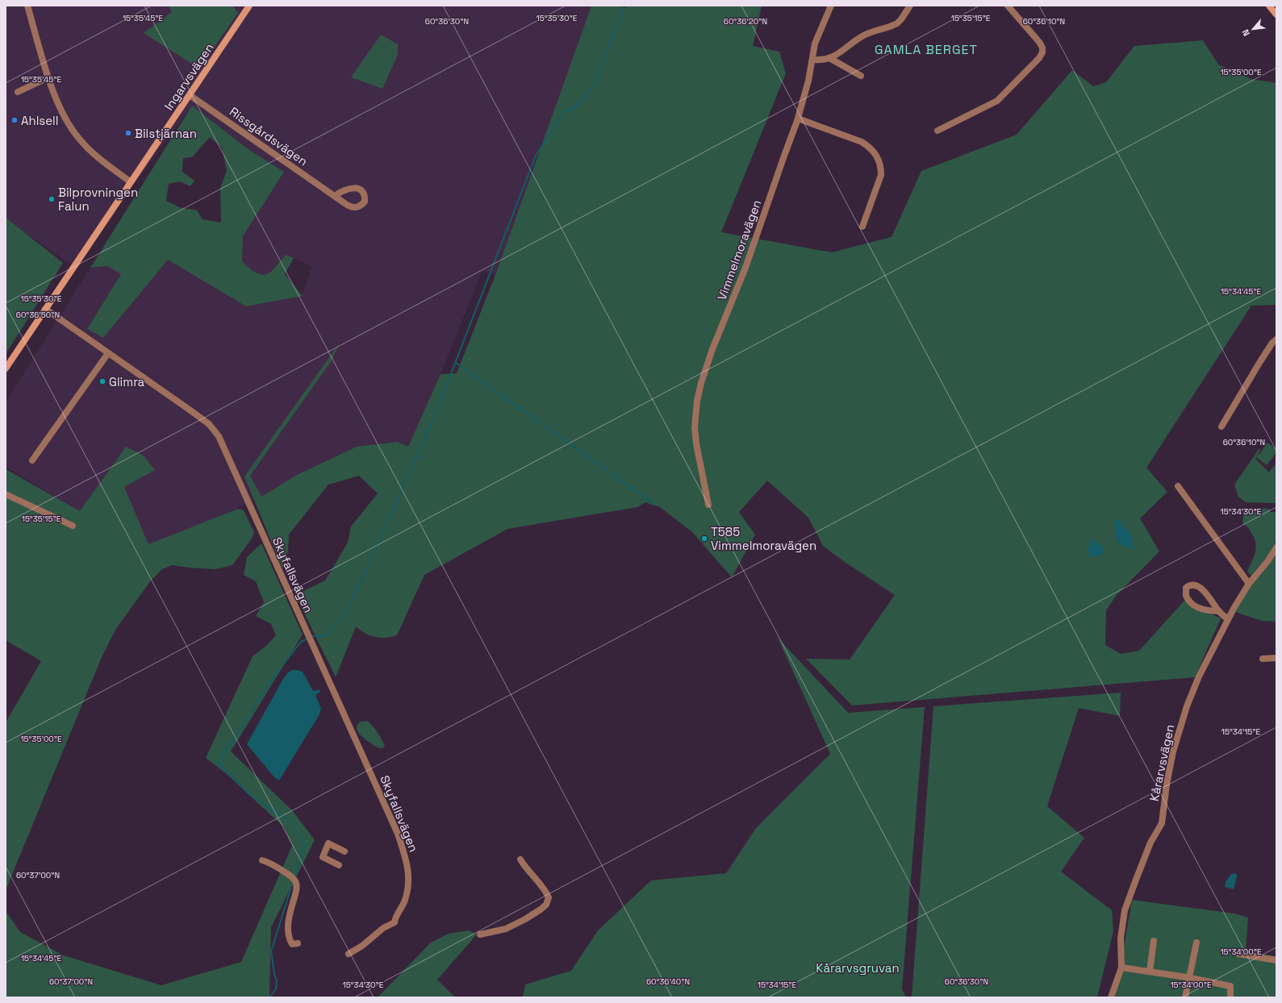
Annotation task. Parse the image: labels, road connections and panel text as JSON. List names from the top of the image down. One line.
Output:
{"streets":{"street":["Ingarvsvägen","Rissgårdsvägen","Vimmelmoravägen","Skyfallsvägen","Kårarvsvägen"]},"crossings":[["Ingarvsvägen","Rissgårdsvägen"],["Ingarvsvägen","Skyfallsvägen"]],"districts":["GAMLA BERGET"],"parks":["Kårarvsgruvan"],"places":["Ahlsell","Bilstjärnan","Bilprovningen Falun","Glimra","T585 Vimmelmoravägen"],"north":"bottom left","coordinates":["15°35'45\"E","15°35'30\"E","15°35'15\"E","60°36'30\"N","60°36'20\"N","60°36'10\"N","15°35'00\"E","15°34'45\"E","60°36'50\"N","15°34'30\"E","15°34'15\"E","60°37'00\"N","15°34'00\"E","60°36'40\"N"]}
